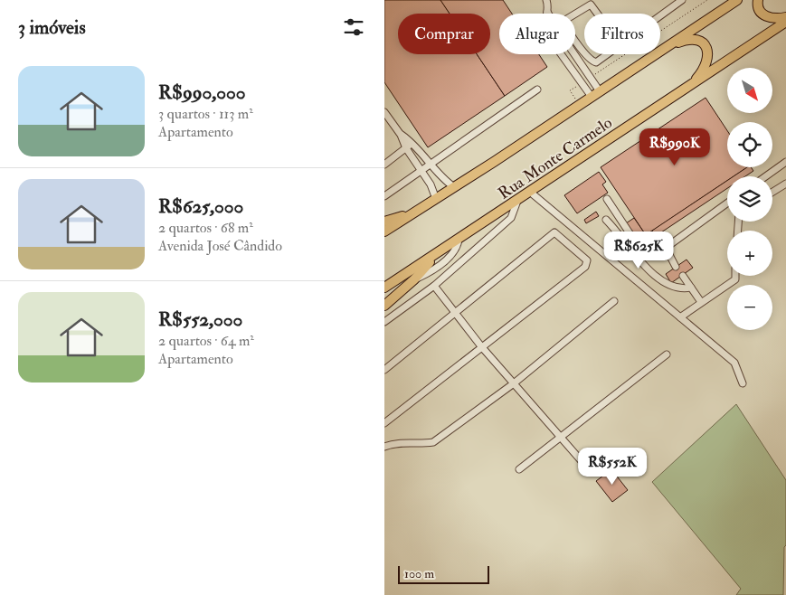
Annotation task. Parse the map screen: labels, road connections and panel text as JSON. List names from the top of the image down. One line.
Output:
{"streets":{"highway":["Rua Monte Carmelo"]},"scale_bar":"100 m","north":"bottom right","page":{"heading":"3 imóveis","chip":["Comprar","Alugar","Filtros"],"list":[{"name":"R$990,000","note":"3 quartos · 113 m² · Apartamento"},{"name":"R$625,000","note":"2 quartos · 68 m² · Avenida José Cândido"},{"name":"R$552,000","note":"2 quartos · 64 m² · Apartamento"}],"map_buttons":["+","−"],"price":["R$990K","R$625K","R$552K"],"scale":"100 m"}}
